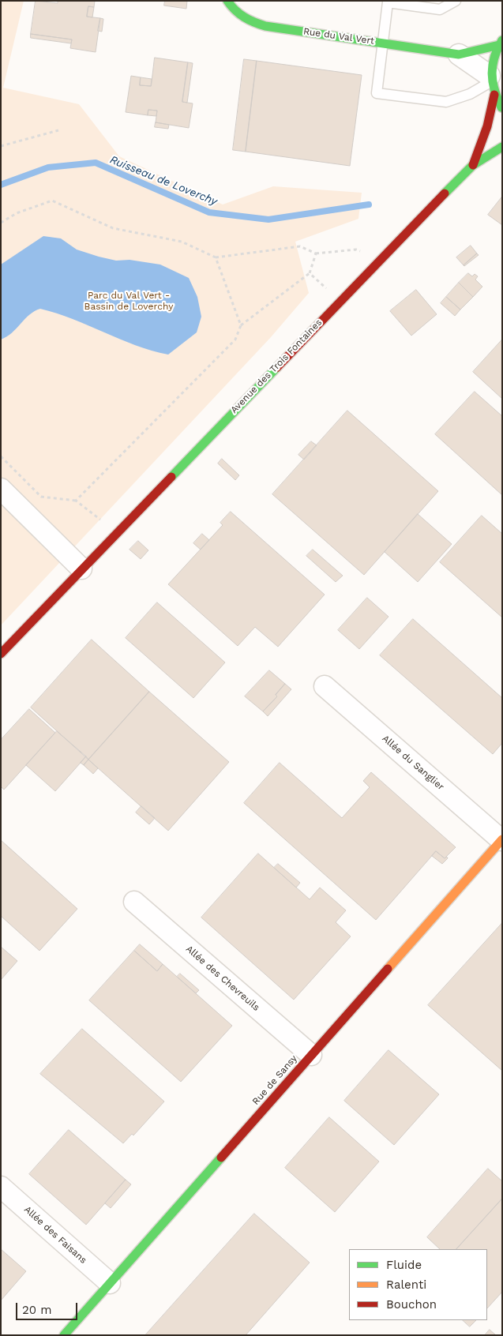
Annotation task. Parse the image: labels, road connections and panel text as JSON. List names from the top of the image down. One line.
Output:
{"streets":{"street":["Rue du Val Vert","Avenue des Trois Fontaines","Allée du Sanglier","Allée des Chevreuils","Rue de Sansy","Allée des Faisans"]},"crossings":[["Rue du Val Vert","Avenue des Trois Fontaines"],["Allée du Sanglier","Rue de Sansy"],["Allée des Chevreuils","Rue de Sansy"],["Rue de Sansy","Allée des Faisans"]],"water":["Ruisseau de Loverchy"],"parks":["Parc du Val Vert - Bassin de Loverchy"],"legend":["Fluide","Ralenti","Bouchon"],"scale_bar":"20 m"}
